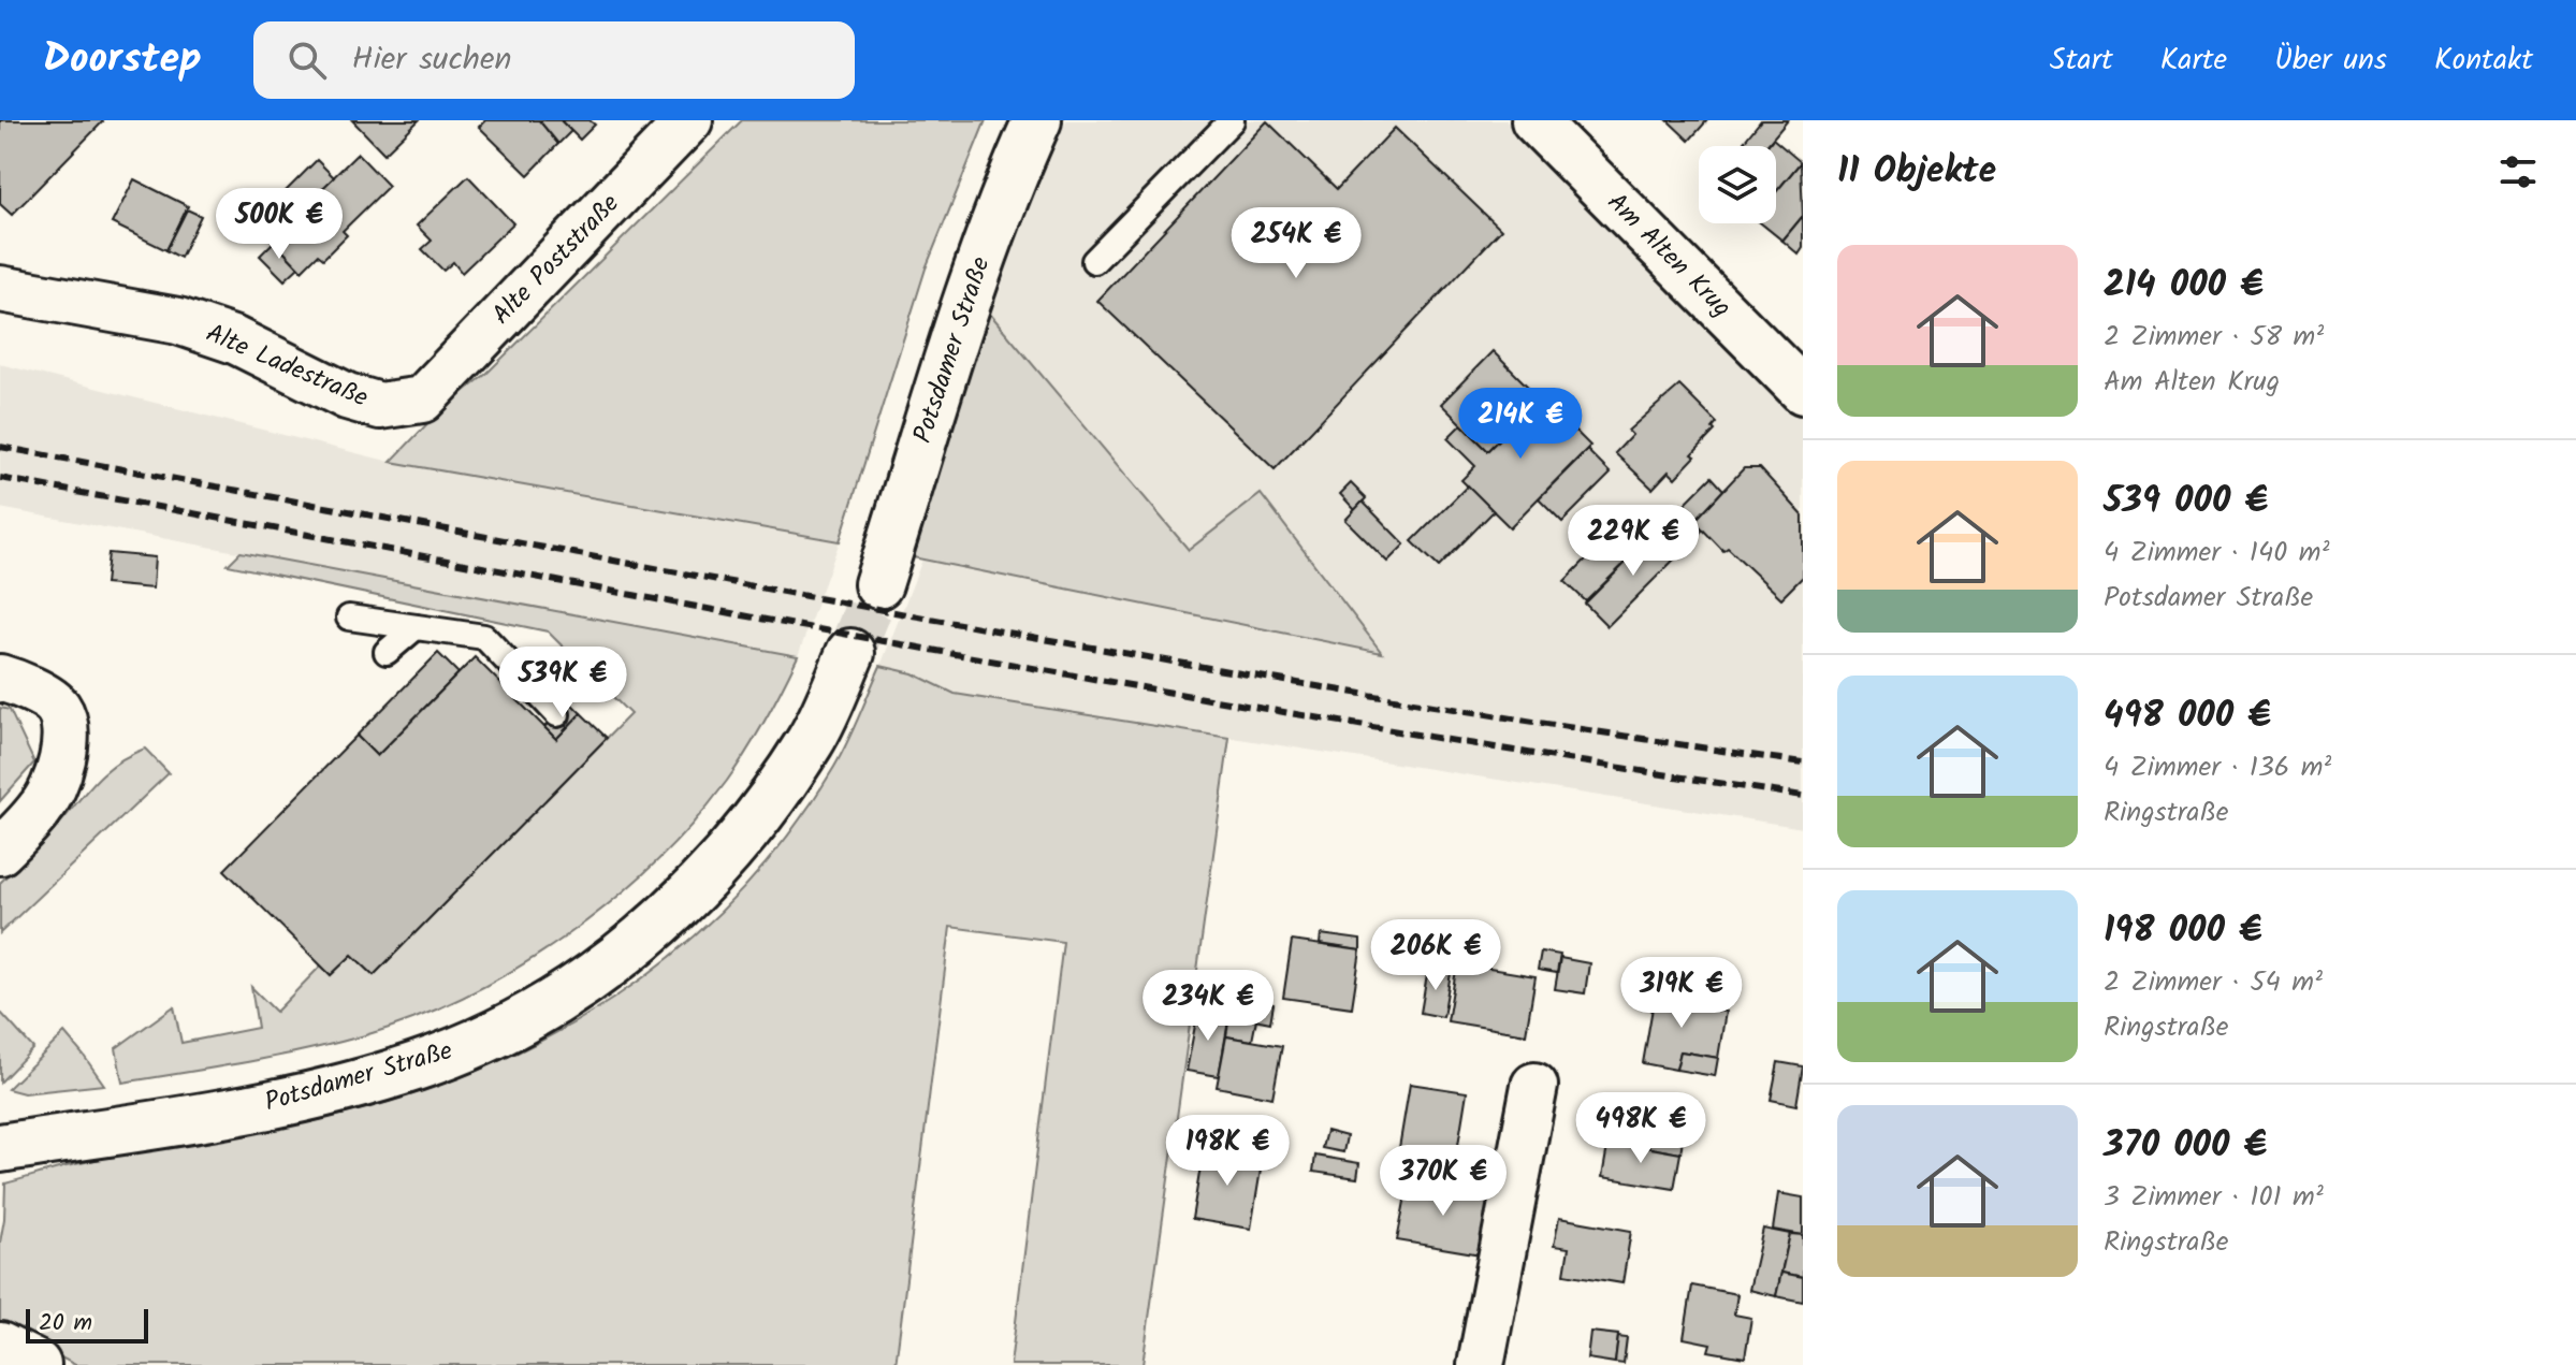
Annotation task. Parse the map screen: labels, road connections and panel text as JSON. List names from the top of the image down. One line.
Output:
{"streets":{"main road":["Potsdamer Straße"],"street":["Am Alten Krug","Alte Poststraße","Alte Ladestraße"]},"crossings":[["Alte Poststraße","Alte Ladestraße"]],"scale_bar":"20 m","page":{"header":"Doorstep","search":"Hier suchen","nav":["Start","Karte","Über uns","Kontakt"],"heading":"11 Objekte","price":["500K €","254K €","214K €","229K €","539K €","206K €","319K €","234K €","498K €","198K €","370K €"],"list":[{"name":"214 000 €","note":"2 Zimmer · 58 m² · Am Alten Krug"},{"name":"539 000 €","note":"4 Zimmer · 140 m² · Potsdamer Straße"},{"name":"498 000 €","note":"4 Zimmer · 136 m² · Ringstraße"},{"name":"198 000 €","note":"2 Zimmer · 54 m² · Ringstraße"},{"name":"370 000 €","note":"3 Zimmer · 101 m² · Ringstraße"}],"scale":"20 m"}}
